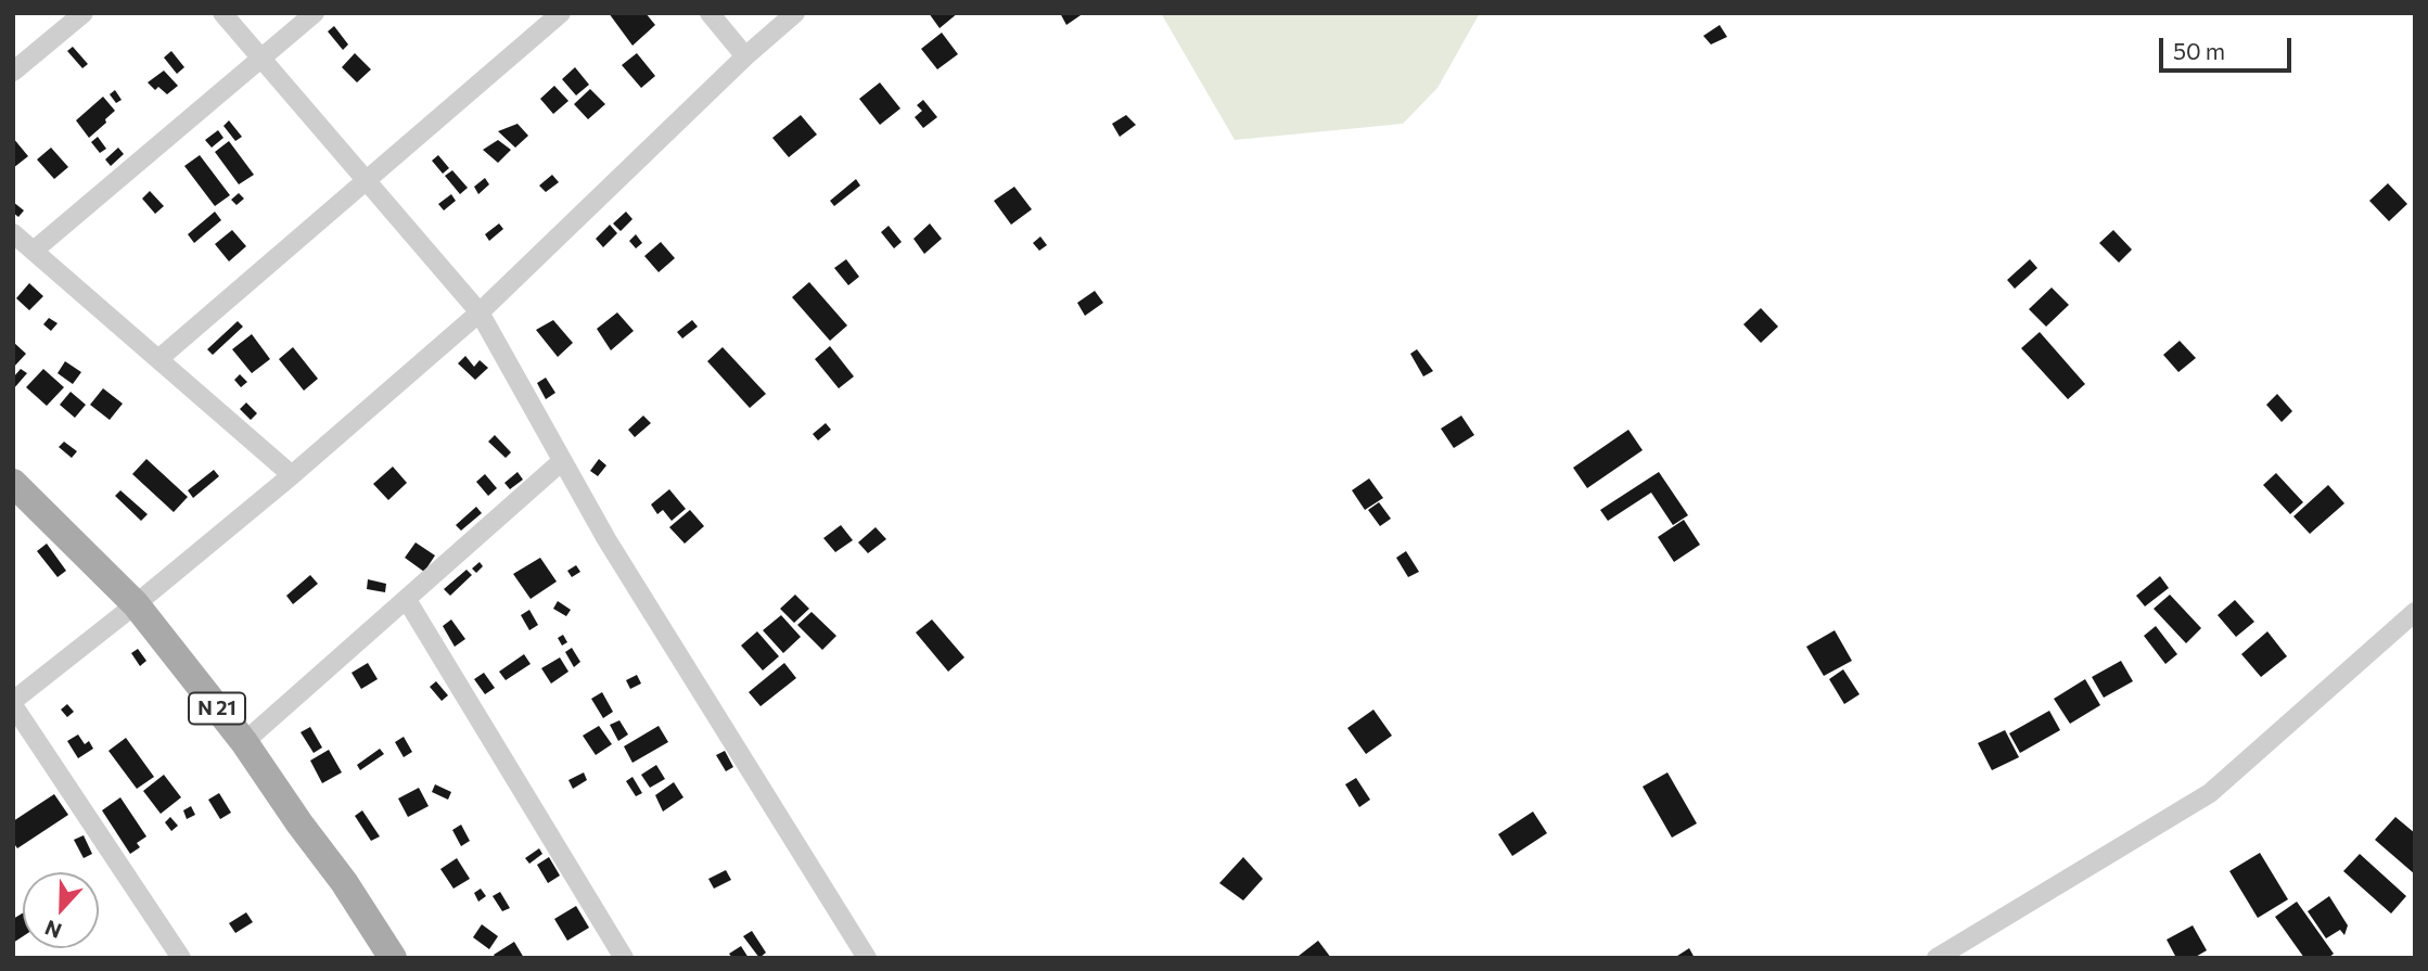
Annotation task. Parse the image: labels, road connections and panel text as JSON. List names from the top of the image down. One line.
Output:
{"streets":{"main road":["N 21"]},"scale_bar":"50 m","north":"bottom"}
